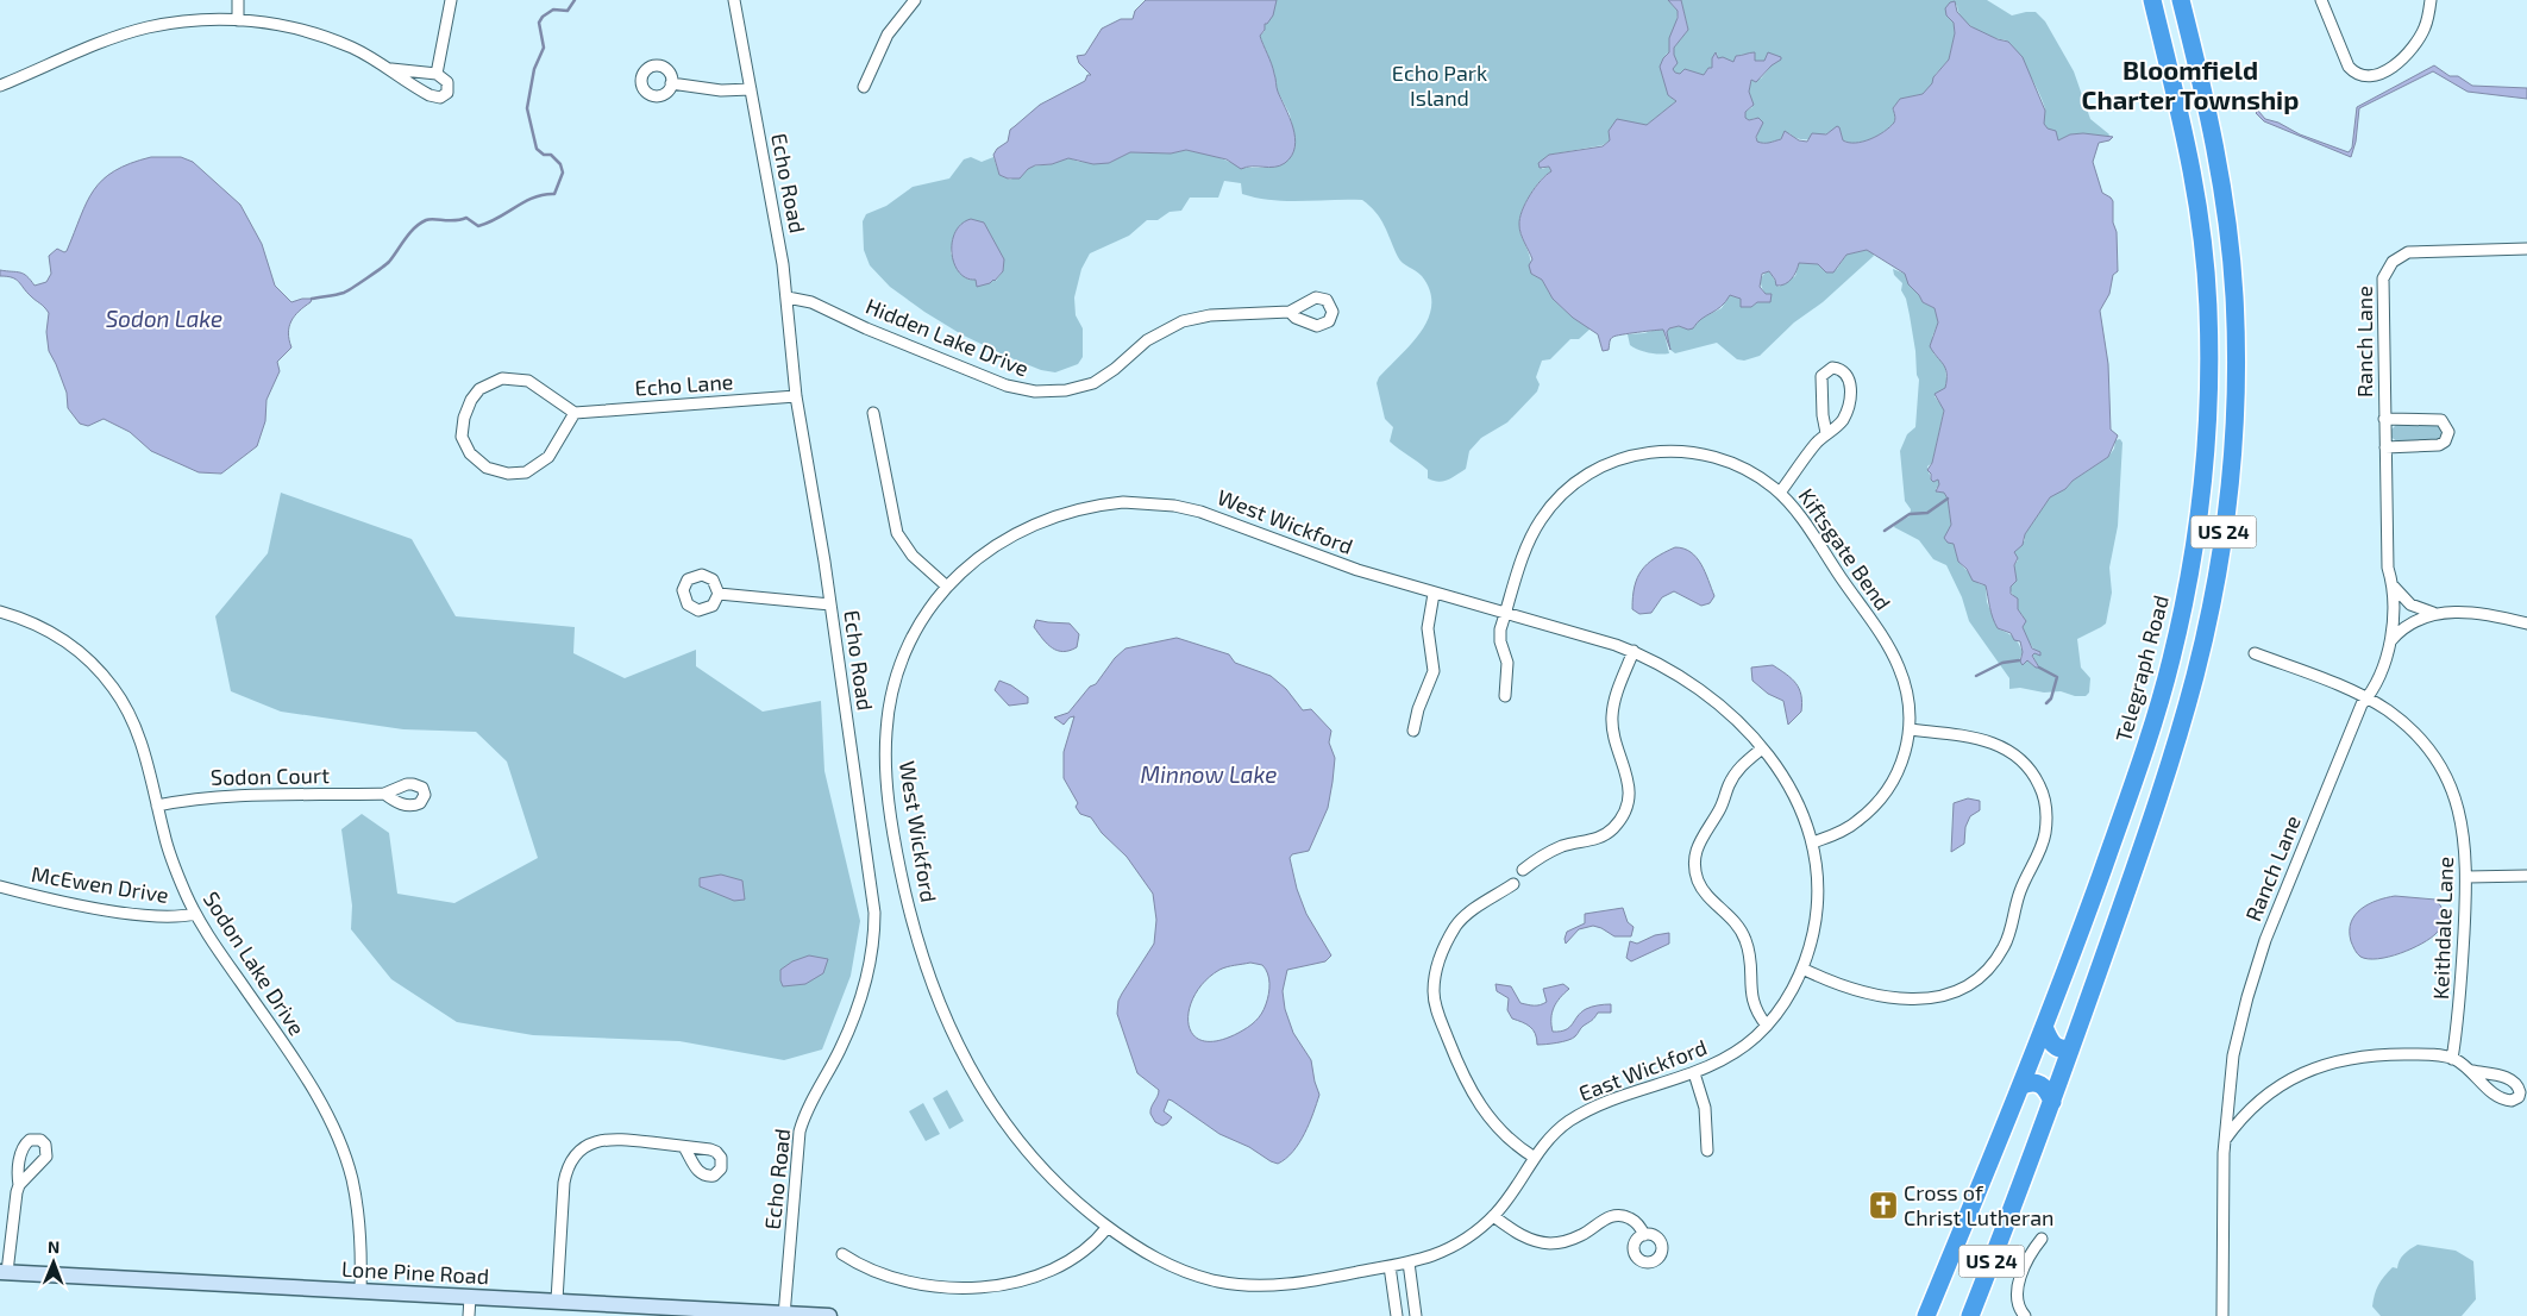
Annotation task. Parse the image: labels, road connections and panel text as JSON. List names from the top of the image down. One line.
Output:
{"streets":{"highway":["US 24","Telegraph Road"],"street":["Echo Road","Hidden Lake Drive","Ranch Lane","Echo Lane","West Wickford","Kiftsgate Bend","Sodon Court","McEwen Drive","Keithdale Lane","Sodon Lake Drive","East Wickford","Lone Pine Road"]},"crossings":[["Echo Road","Hidden Lake Drive"],["Echo Road","Echo Lane"],["Echo Road","Lone Pine Road"],["Ranch Lane","Keithdale Lane"],["West Wickford","Kiftsgate Bend"],["West Wickford","East Wickford"],["Kiftsgate Bend","East Wickford"],["Sodon Court","Sodon Lake Drive"],["McEwen Drive","Sodon Lake Drive"],["Sodon Lake Drive","Lone Pine Road"]],"districts":["Bloomfield Charter Township"],"water":["Sodon Lake","Minnow Lake"],"parks":["Echo Park Island"],"places":{"church":["Cross of Christ Lutheran"]},"north":"top"}
